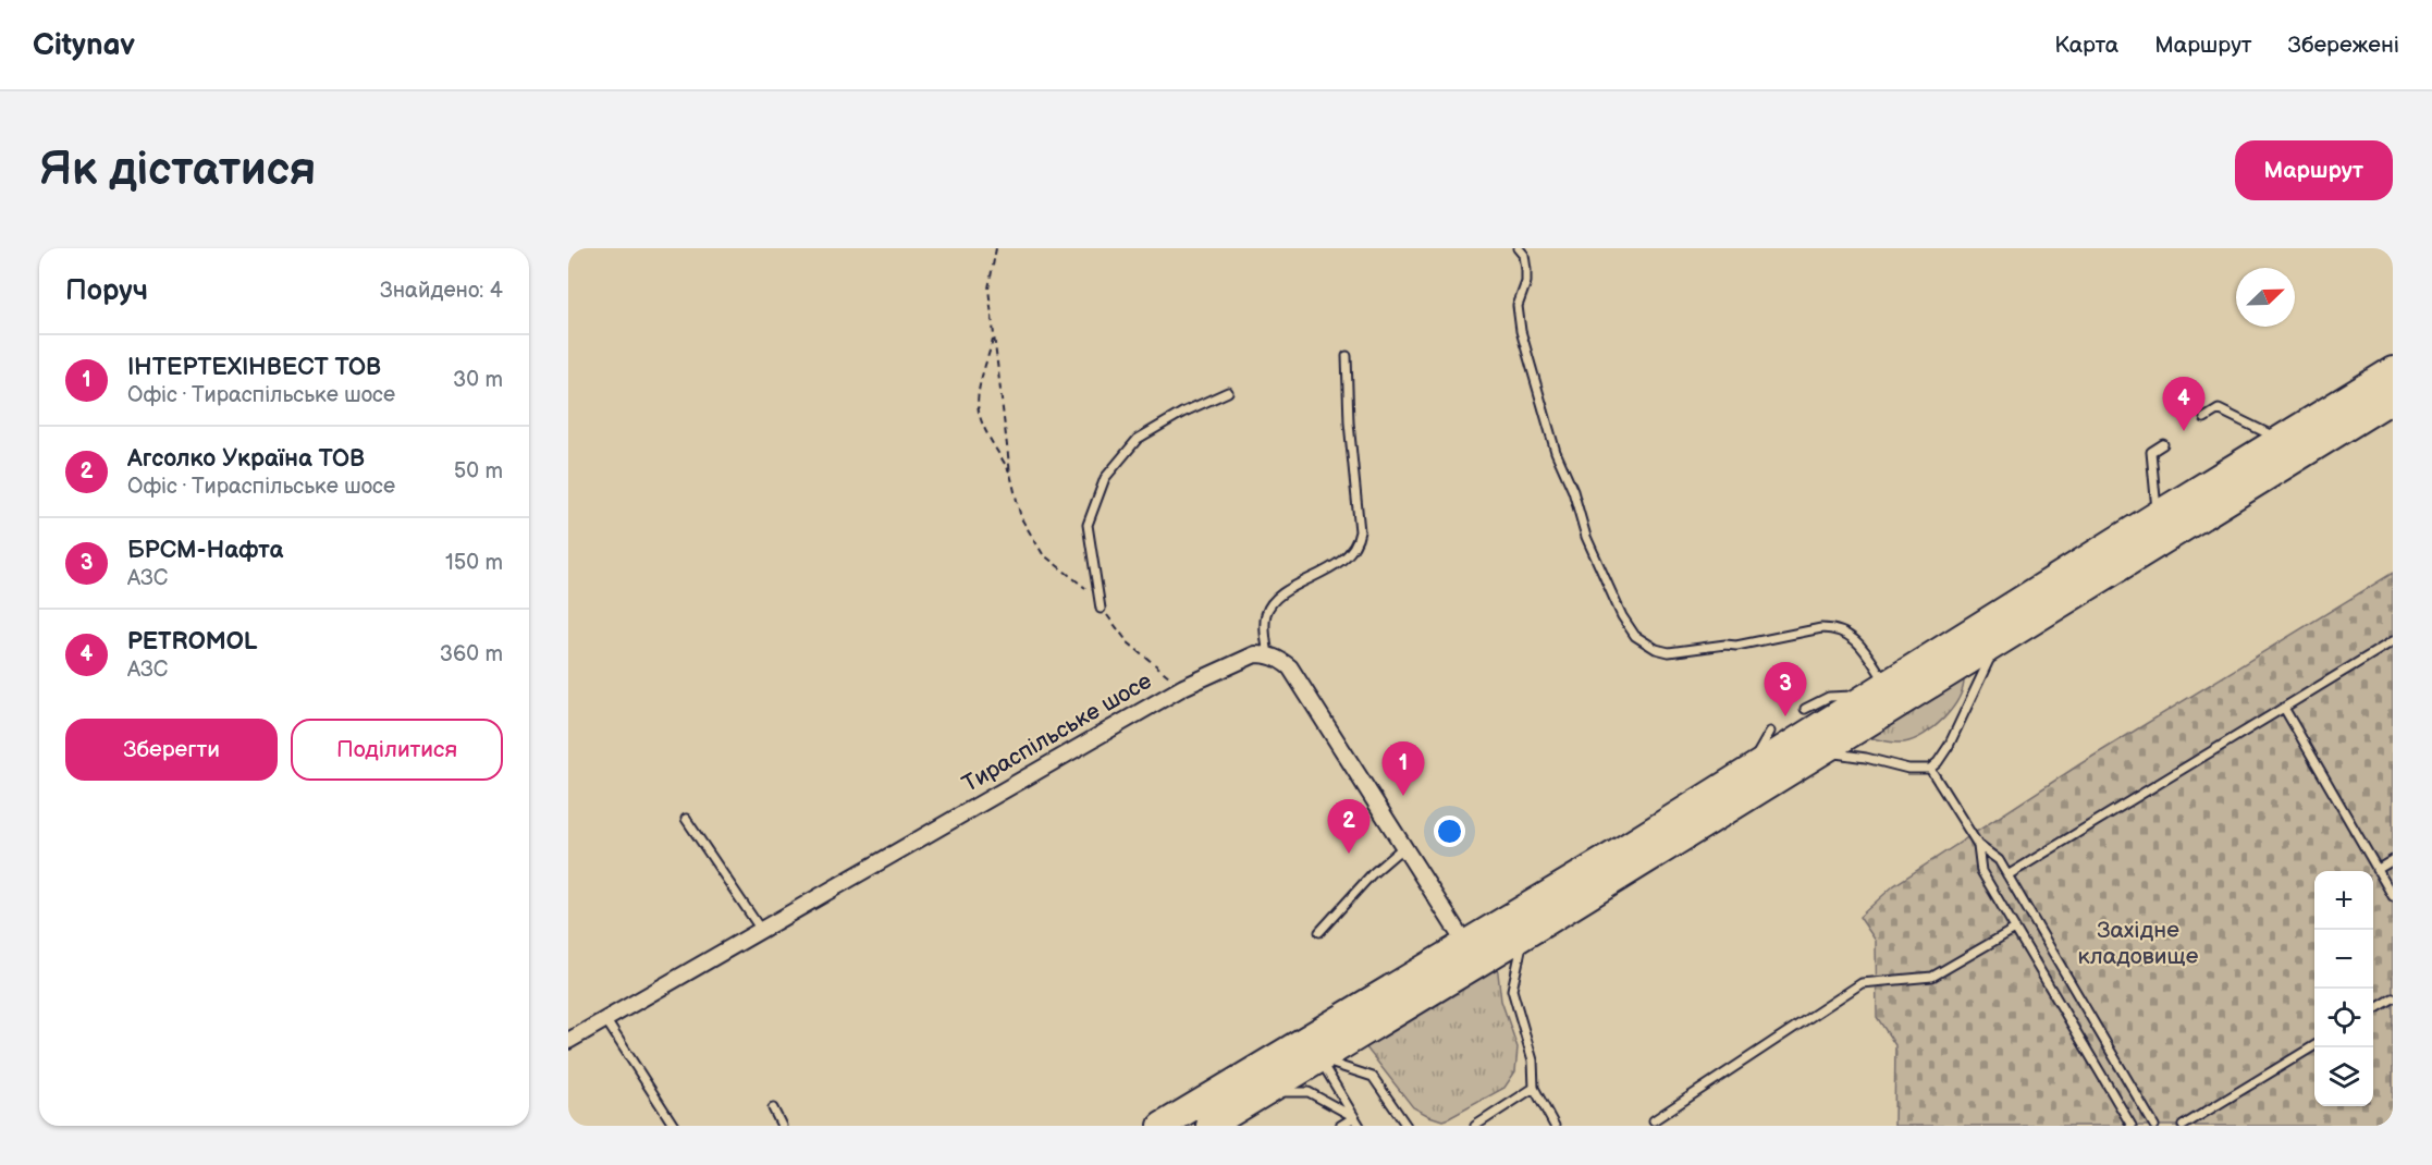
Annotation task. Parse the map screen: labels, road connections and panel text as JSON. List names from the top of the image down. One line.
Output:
{"streets":{"street":["Тираспільське шосе"]},"parks":["Західне кладовище"],"north":"top right","page":{"header":"Citynav","nav":["Карта","Маршрут","Збережені"],"buttons":["Маршрут",["Зберегти","Поділитися"]],"title":"Як дістатися","heading":["Поруч","Знайдено: 4"],"list":[{"mark":"1","name":"ІНТЕРТЕХІНВЕСТ ТОВ","note":"Офіс · Тираспільське шосе","value":"30 m"},{"mark":"2","name":"Агсолко Україна ТОВ","note":"Офіс · Тираспільське шосе","value":"50 m"},{"mark":"3","name":"БРСМ-Нафта","note":"АЗС","value":"150 m"},{"mark":"4","name":"PETROMOL","note":"АЗС","value":"360 m"}],"pins":["4","3","1","2"],"map_buttons":["+","−"]}}
